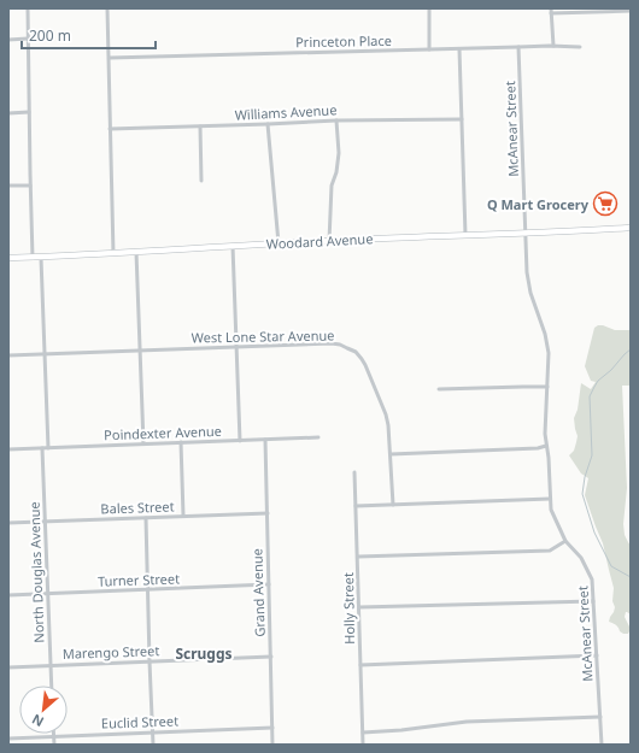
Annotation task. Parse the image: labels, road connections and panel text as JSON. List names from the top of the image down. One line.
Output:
{"streets":{"street":["Princeton Place","Williams Avenue","McAnear Street","Woodard Avenue","West Lone Star Avenue","Poindexter Avenue","Bales Street","North Douglas Avenue","Turner Street","Grand Avenue","Holly Street","Marengo Street","Euclid Street"]},"crossings":[["Princeton Place","McAnear Street"],["McAnear Street","Woodard Avenue"],["Poindexter Avenue","North Douglas Avenue"],["Poindexter Avenue","Grand Avenue"],["Bales Street","North Douglas Avenue"],["Bales Street","Grand Avenue"],["North Douglas Avenue","Turner Street"],["North Douglas Avenue","Marengo Street"],["Turner Street","Grand Avenue"],["Grand Avenue","Marengo Street"],["Grand Avenue","Euclid Street"]],"districts":["Scruggs"],"places":{"supermarket":["Q Mart Grocery"]},"scale_bar":"200 m","north":"bottom left"}
